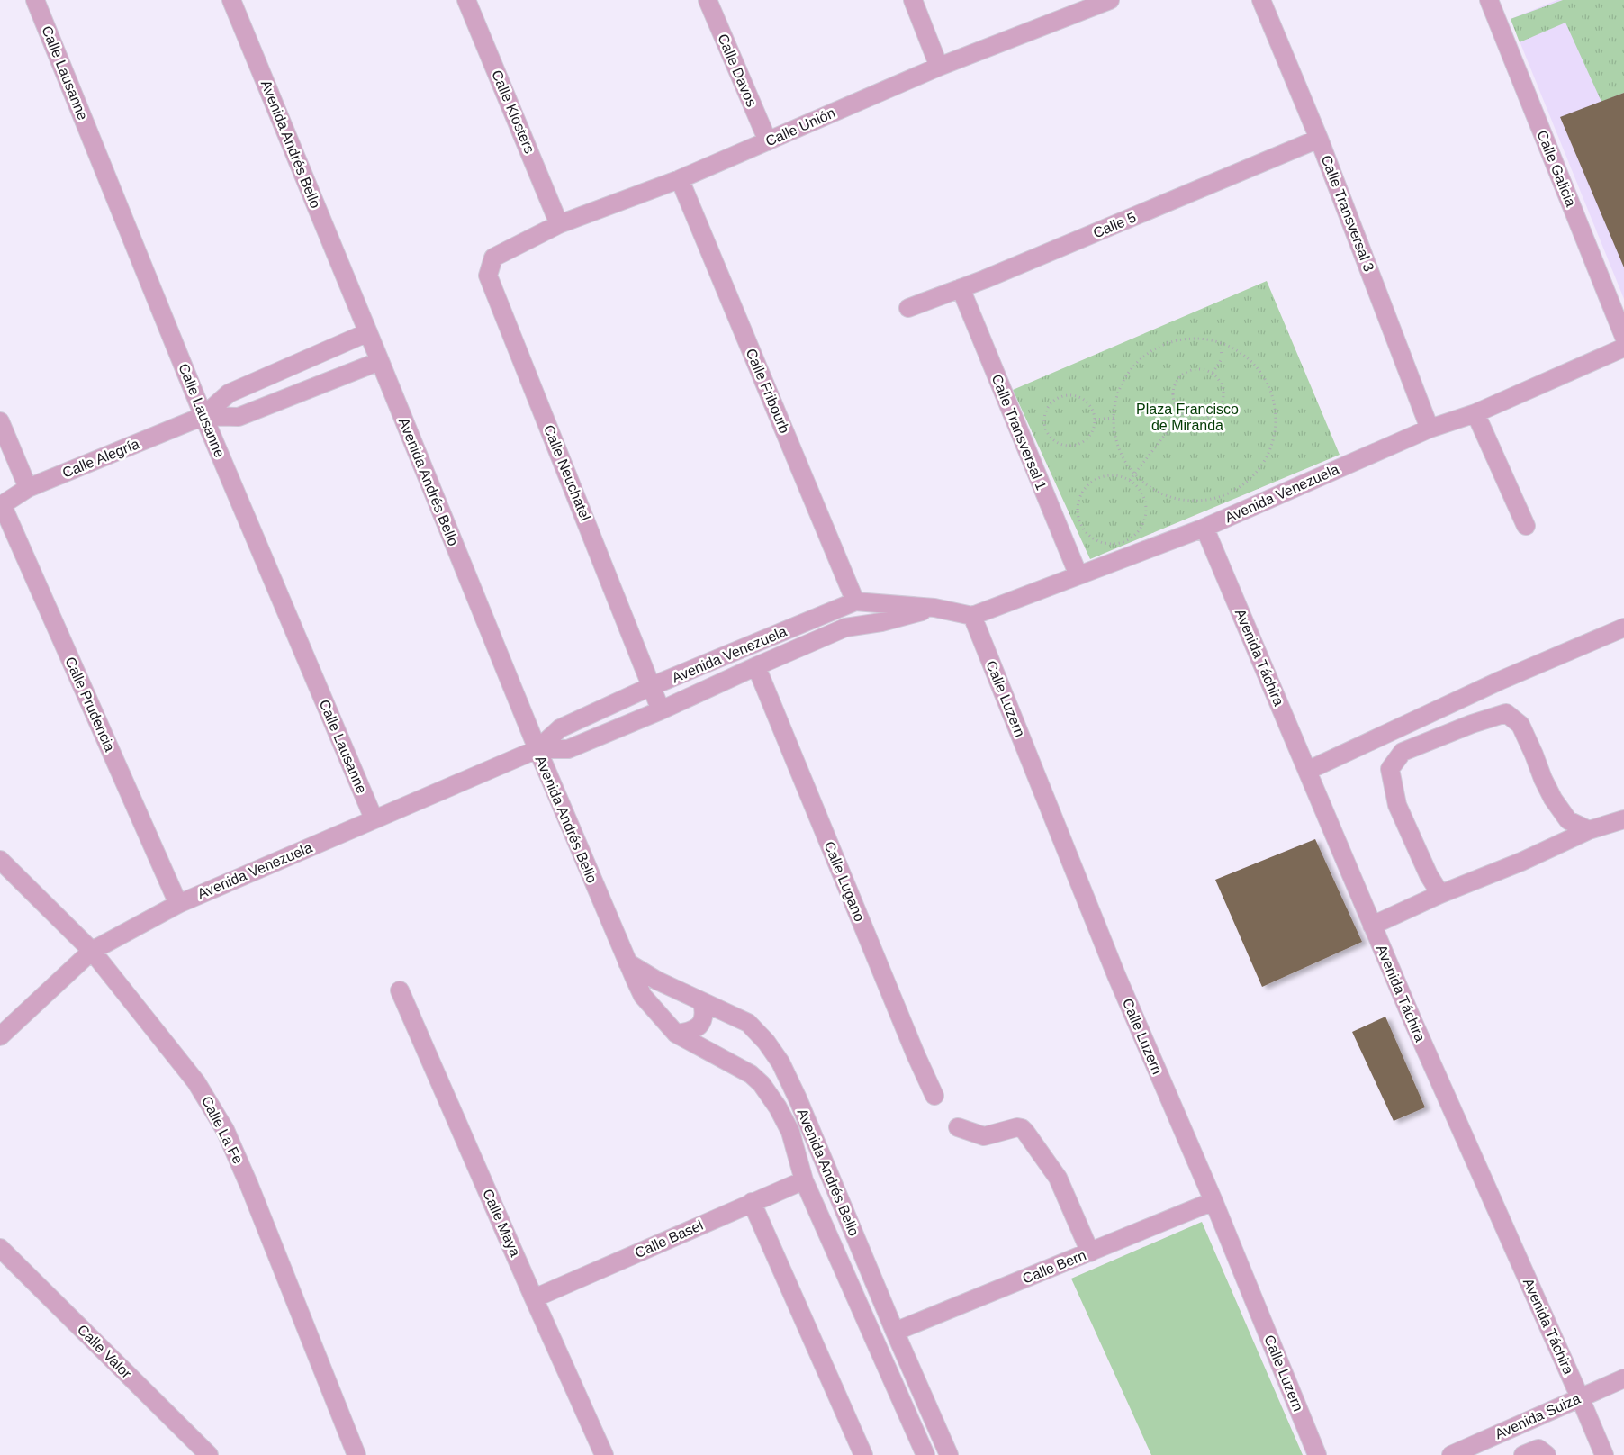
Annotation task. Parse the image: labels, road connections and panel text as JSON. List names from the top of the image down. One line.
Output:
{"streets":{"street":["Calle Davos","Calle Lausanne","Calle Klosters","Calle Unión","Avenida Andrés Bello","Calle Galicia","Calle Transversal 3","Calle 5","Calle Fribourb","Calle Transversal 1","Calle Alegría","Calle Neuchatel","Avenida Venezuela","Avenida Táchira","Calle Luzern","Calle Prudencia","Calle Lugano","Calle La Fe","Calle Maya","Calle Basel","Calle Bern","Calle Valor","Avenida Suiza"]},"crossings":[["Calle Davos","Calle Unión"],["Calle Lausanne","Calle Alegría"],["Calle Lausanne","Avenida Venezuela"],["Calle Klosters","Calle Unión"],["Calle Unión","Calle Fribourb"],["Calle Unión","Calle Neuchatel"],["Avenida Andrés Bello","Calle Alegría"],["Avenida Andrés Bello","Avenida Venezuela"],["Avenida Andrés Bello","Calle Basel"],["Avenida Andrés Bello","Calle Bern"],["Calle Transversal 3","Calle 5"],["Calle Transversal 3","Avenida Venezuela"],["Calle 5","Calle Transversal 1"],["Calle Fribourb","Avenida Venezuela"],["Calle Transversal 1","Avenida Venezuela"],["Calle Alegría","Calle Prudencia"],["Calle Neuchatel","Avenida Venezuela"],["Avenida Venezuela","Avenida Táchira"],["Avenida Venezuela","Calle Luzern"],["Avenida Venezuela","Calle Prudencia"],["Avenida Venezuela","Calle Lugano"],["Avenida Venezuela","Calle La Fe"],["Avenida Táchira","Avenida Suiza"],["Calle Luzern","Calle Bern"],["Calle Maya","Calle Basel"]],"parks":["Plaza Francisco de Miranda"]}
